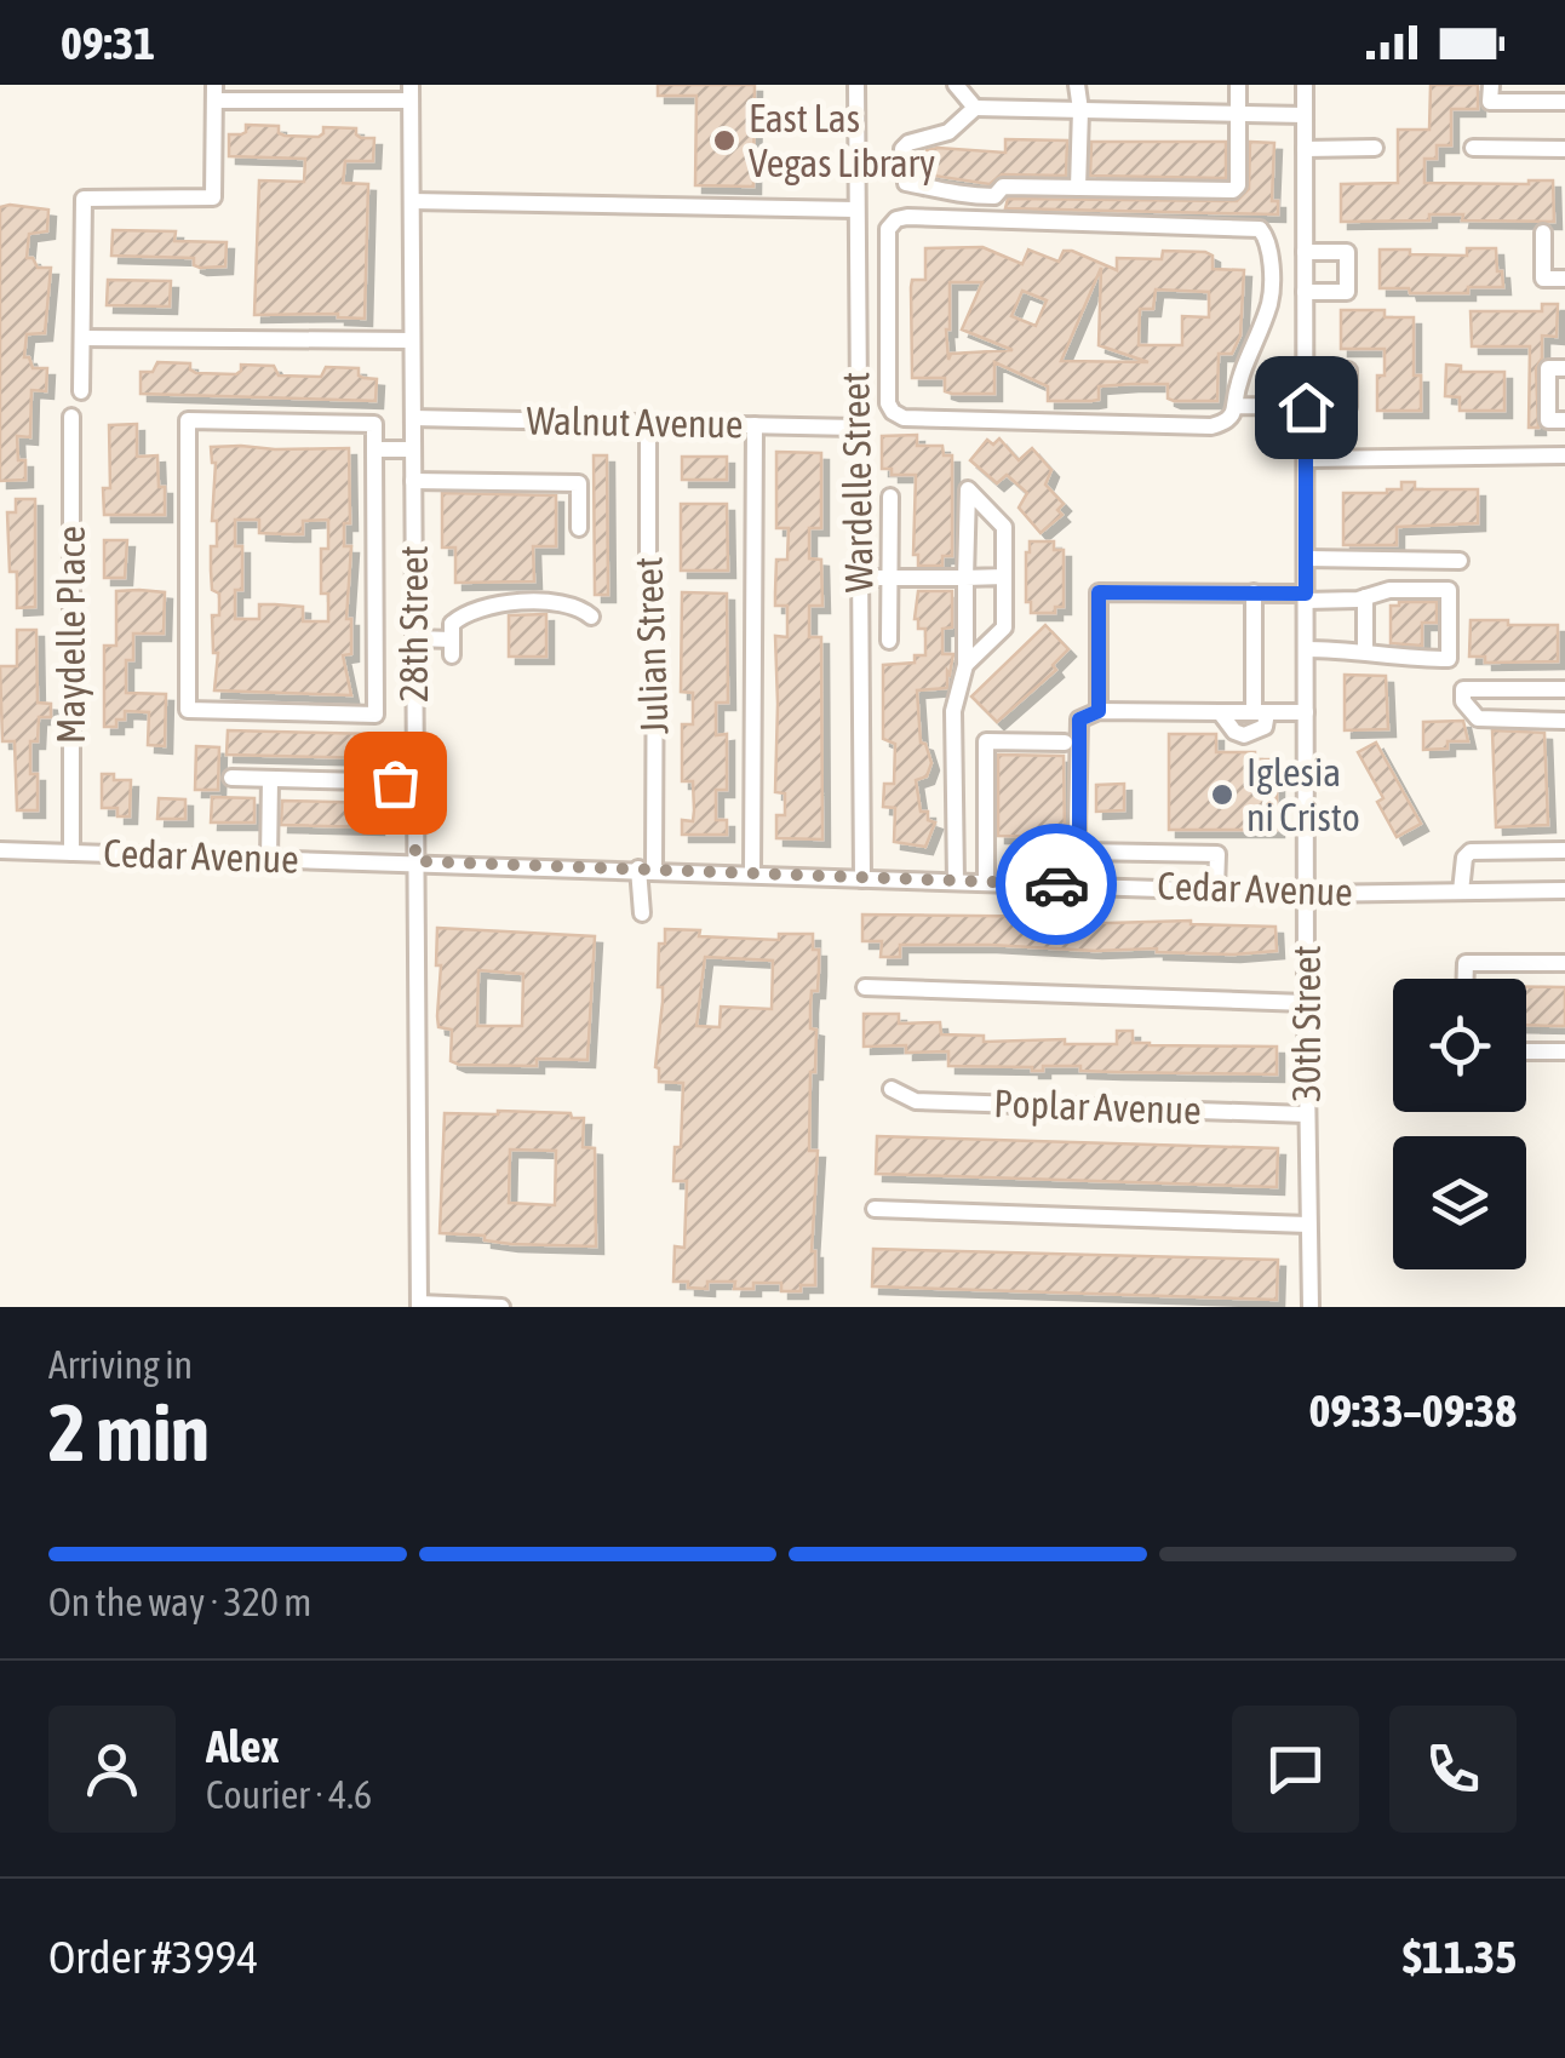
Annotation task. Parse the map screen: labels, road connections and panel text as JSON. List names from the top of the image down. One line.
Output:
{"streets":{"street":["Walnut Avenue","Wardelle Street","28th Street","Maydelle Place","Julian Street","Cedar Avenue","30th Street","Poplar Avenue"]},"crossings":[["Walnut Avenue","Wardelle Street"],["Walnut Avenue","28th Street"],["Walnut Avenue","Julian Street"],["Wardelle Street","Cedar Avenue"],["28th Street","Cedar Avenue"],["Maydelle Place","Cedar Avenue"],["Julian Street","Cedar Avenue"],["Cedar Avenue","30th Street"],["30th Street","Poplar Avenue"]],"places":["East Las Vegas Library","Iglesia ni Cristo"],"page":{"status":"09:31","heading":["2 min","Arriving in","09:33–09:38"],"panel":["Alex","Courier · 4.6","Order #3994","$11.35"],"bar":"On the way · 320 m"}}
